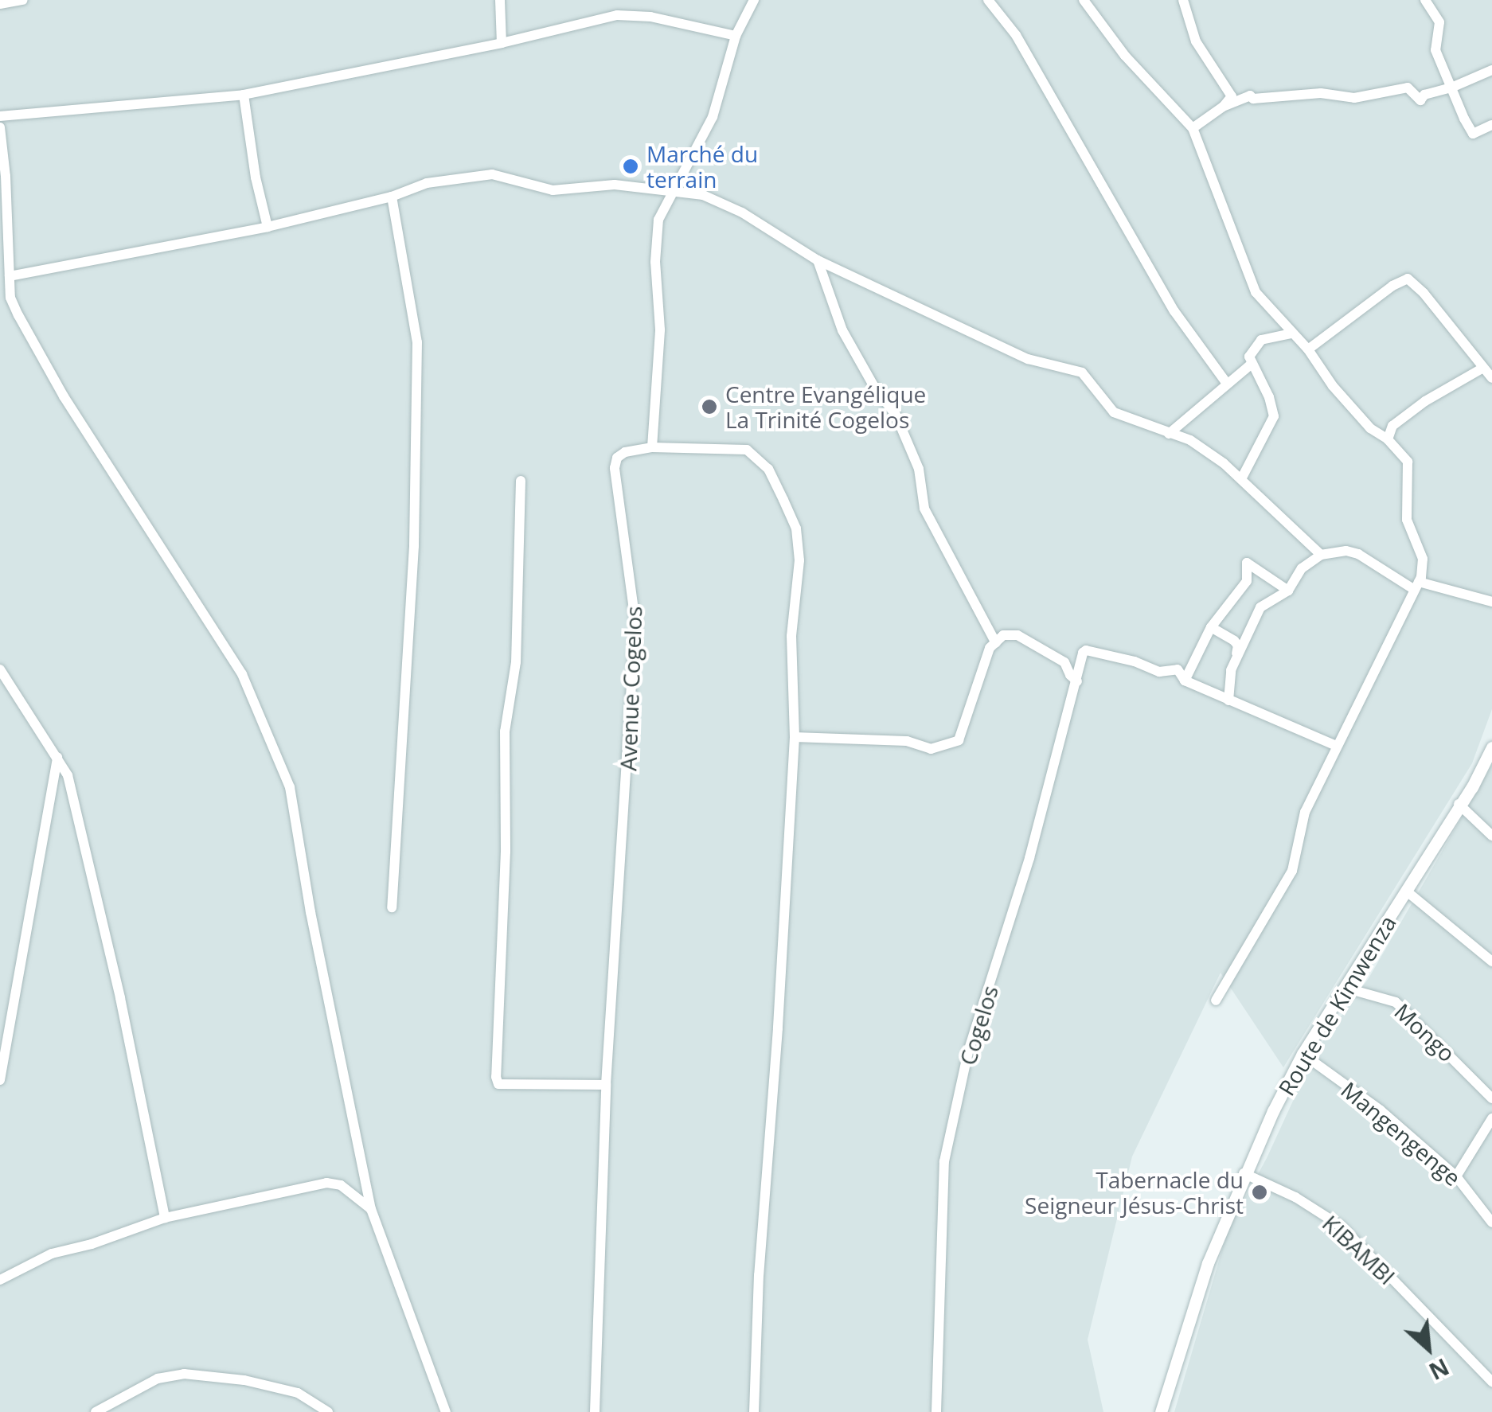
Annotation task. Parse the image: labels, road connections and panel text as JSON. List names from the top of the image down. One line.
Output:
{"streets":{"street":["Avenue Cogelos","Route de Kimwenza","Cogelos","Mongo","Mangengenge","KIBAMBI"]},"crossings":[["Route de Kimwenza","Mongo"],["Route de Kimwenza","Mangengenge"],["Route de Kimwenza","KIBAMBI"]],"places":["Marché du terrain","Centre Evangélique La Trinité Cogelos","Tabernacle du Seigneur Jésus-Christ"],"north":"bottom right"}
